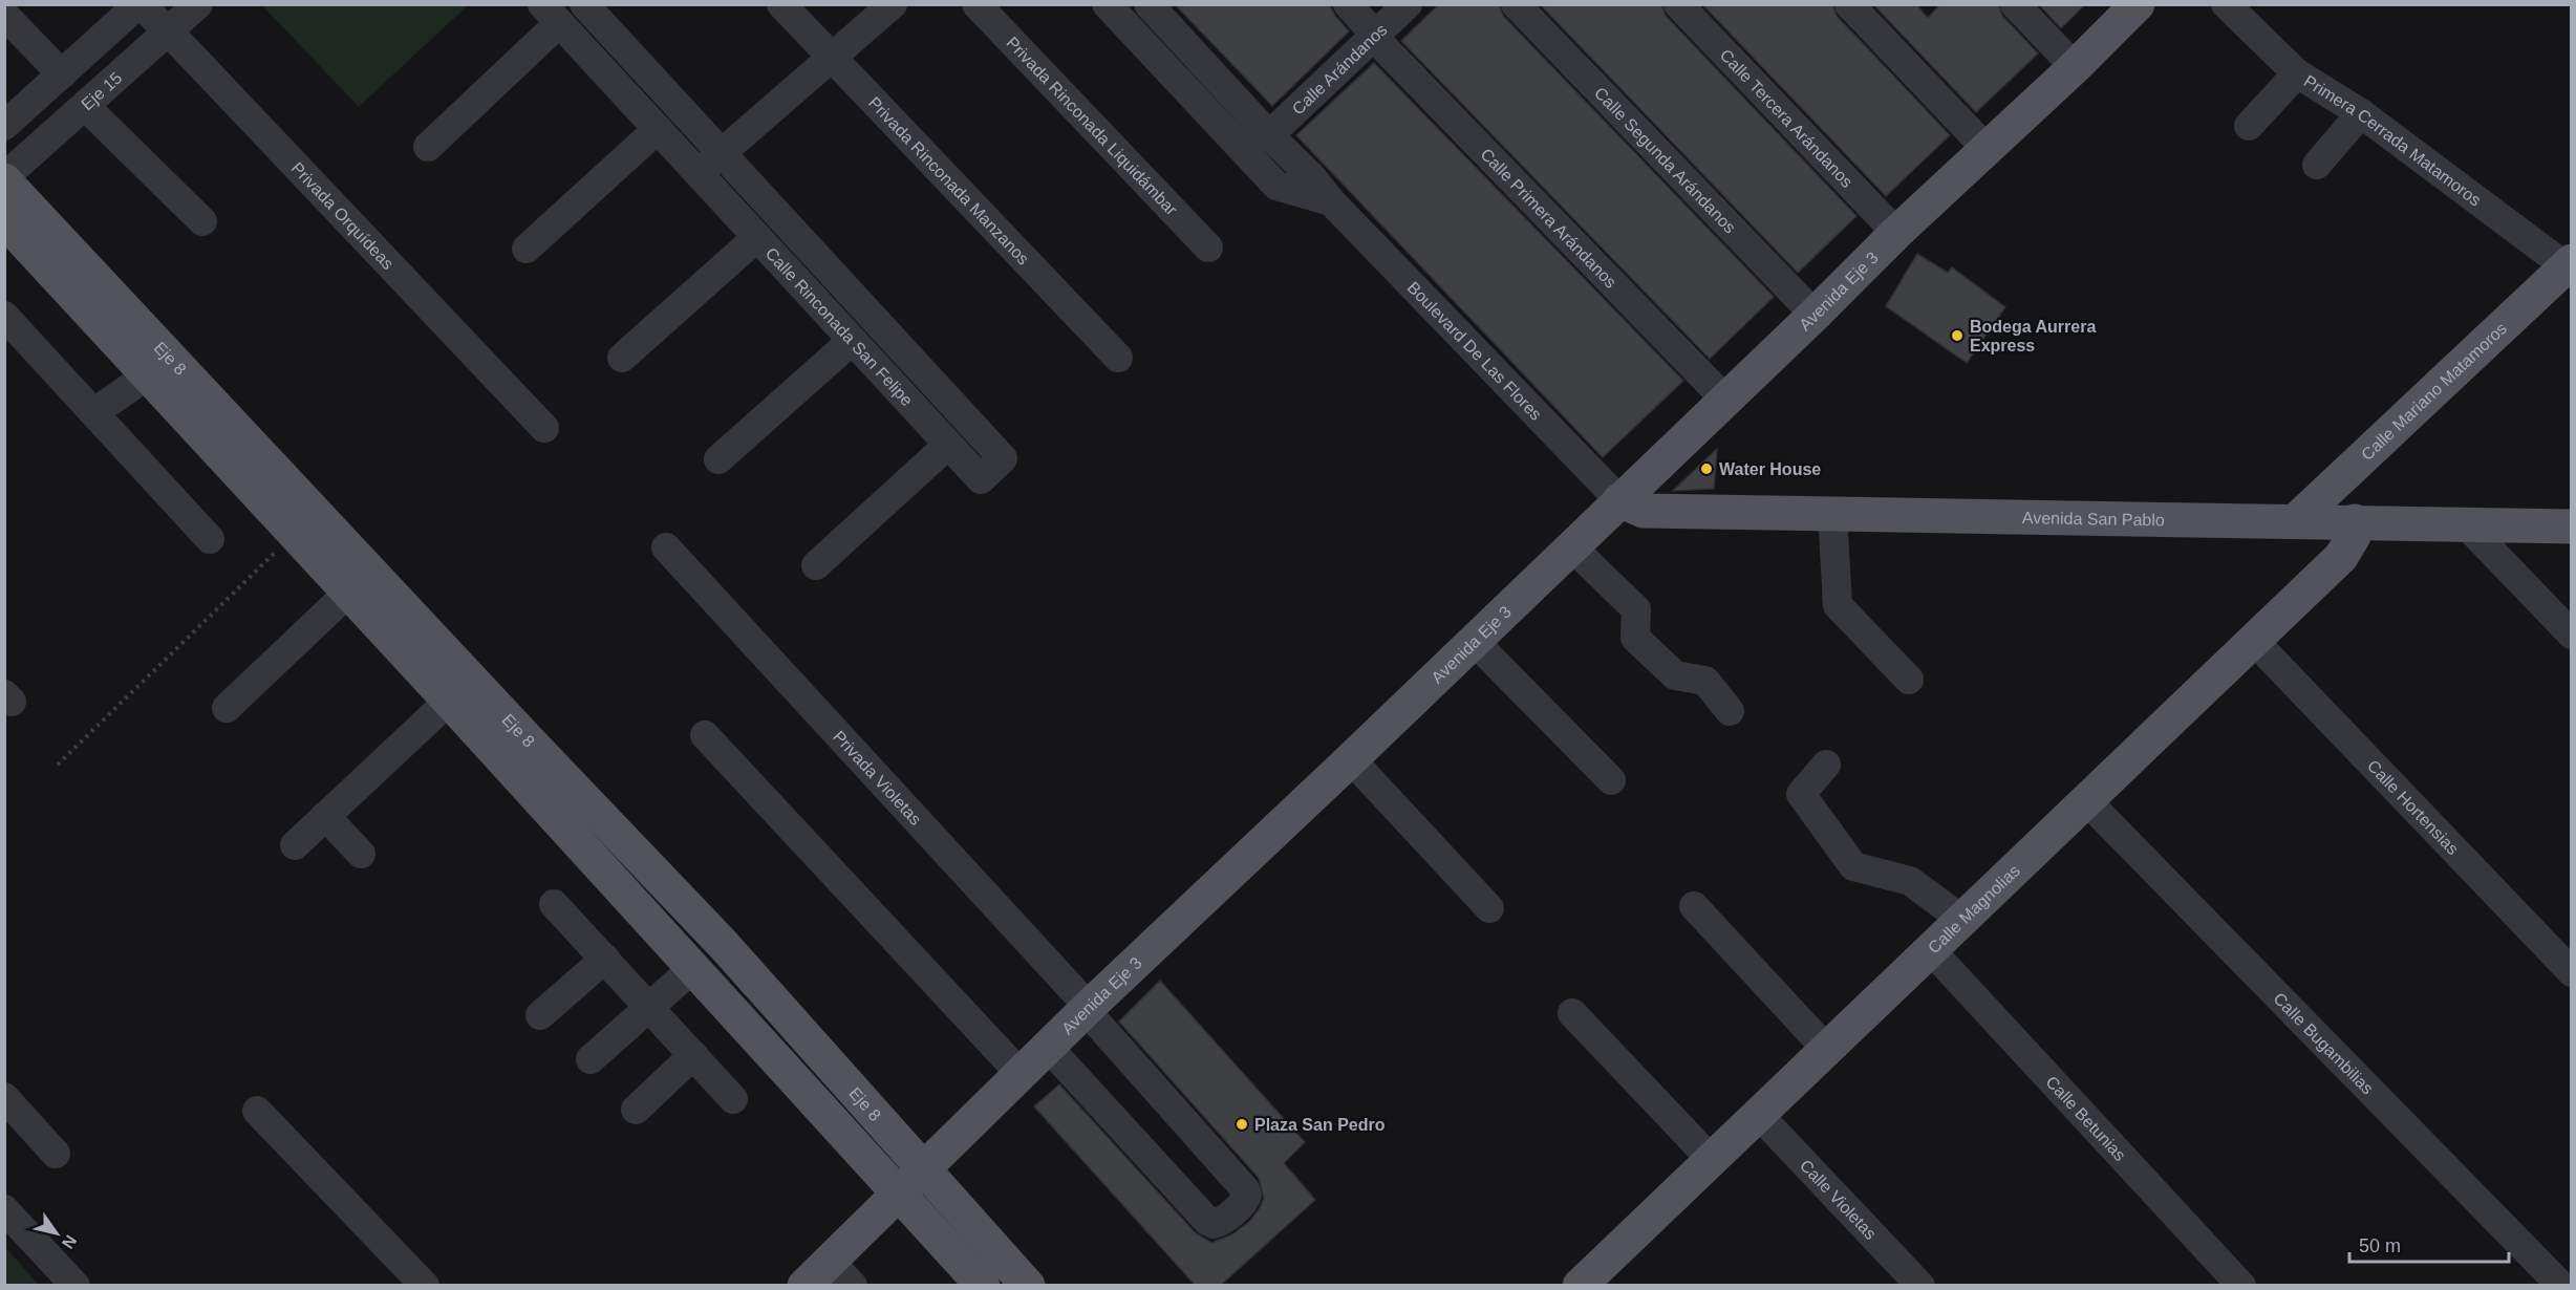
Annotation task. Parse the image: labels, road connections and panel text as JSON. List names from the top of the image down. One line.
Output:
{"streets":{"main road":["Avenida Eje 3","Eje 8","Calle Mariano Matamoros","Avenida San Pablo","Calle Magnolias"],"street":["Calle Arándanos","Eje 15","Calle Tercera Arándanos","Privada Rinconada Liquidámbar","Primera Cerrada Matamoros","Calle Segunda Arándanos","Privada Rinconada Manzanos","Privada Orquídeas","Calle Primera Arándanos","Calle Rinconada San Felipe","Boulevard De Las Flores","Privada Violetas","Calle Hortensias","Calle Bugambilias","Calle Betunias","Calle Violetas"]},"crossings":[["Calle Arándanos","Calle Primera Arándanos"],["Calle Arándanos","Boulevard De Las Flores"],["Eje 15","Privada Orquídeas"],["Eje 15","Eje 8"],["Calle Tercera Arándanos","Avenida Eje 3"],["Primera Cerrada Matamoros","Calle Mariano Matamoros"],["Calle Segunda Arándanos","Avenida Eje 3"],["Calle Primera Arándanos","Avenida Eje 3"],["Avenida Eje 3","Boulevard De Las Flores"],["Avenida Eje 3","Eje 8"],["Avenida Eje 3","Avenida San Pablo"],["Avenida Eje 3","Privada Violetas"],["Boulevard De Las Flores","Avenida San Pablo"],["Calle Mariano Matamoros","Avenida San Pablo"],["Avenida San Pablo","Calle Magnolias"],["Calle Hortensias","Calle Magnolias"],["Calle Magnolias","Calle Bugambilias"],["Calle Magnolias","Calle Betunias"],["Calle Magnolias","Calle Violetas"]],"places":["Bodega Aurrera Express","Water House","Plaza San Pedro"],"scale_bar":"50 m","north":"bottom right"}
